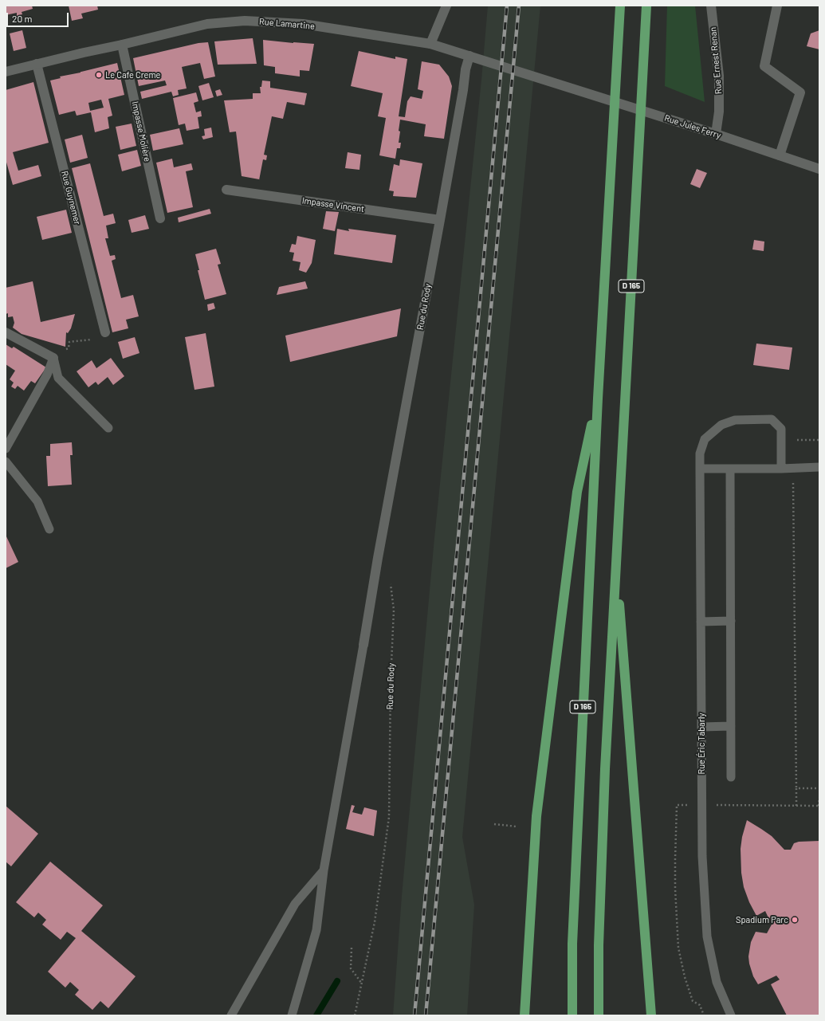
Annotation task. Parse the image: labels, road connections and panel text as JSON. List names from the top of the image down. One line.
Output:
{"streets":{"highway":["D 165"],"street":["Rue Lamartine","Rue Ernest Renan","Rue Jules Ferry","Impasse Molière","Rue Guynemer","Impasse Vincent","Rue du Rody"],"lane":["Rue Éric Tabarly"]},"crossings":[["Rue Lamartine","Rue Jules Ferry"],["Rue Lamartine","Impasse Molière"],["Rue Lamartine","Rue Guynemer"],["Rue Lamartine","Rue du Rody"],["Rue Ernest Renan","Rue Jules Ferry"],["Impasse Vincent","Rue du Rody"]],"places":["Le Cafe Creme","Spadium Parc"],"scale_bar":"20 m"}
